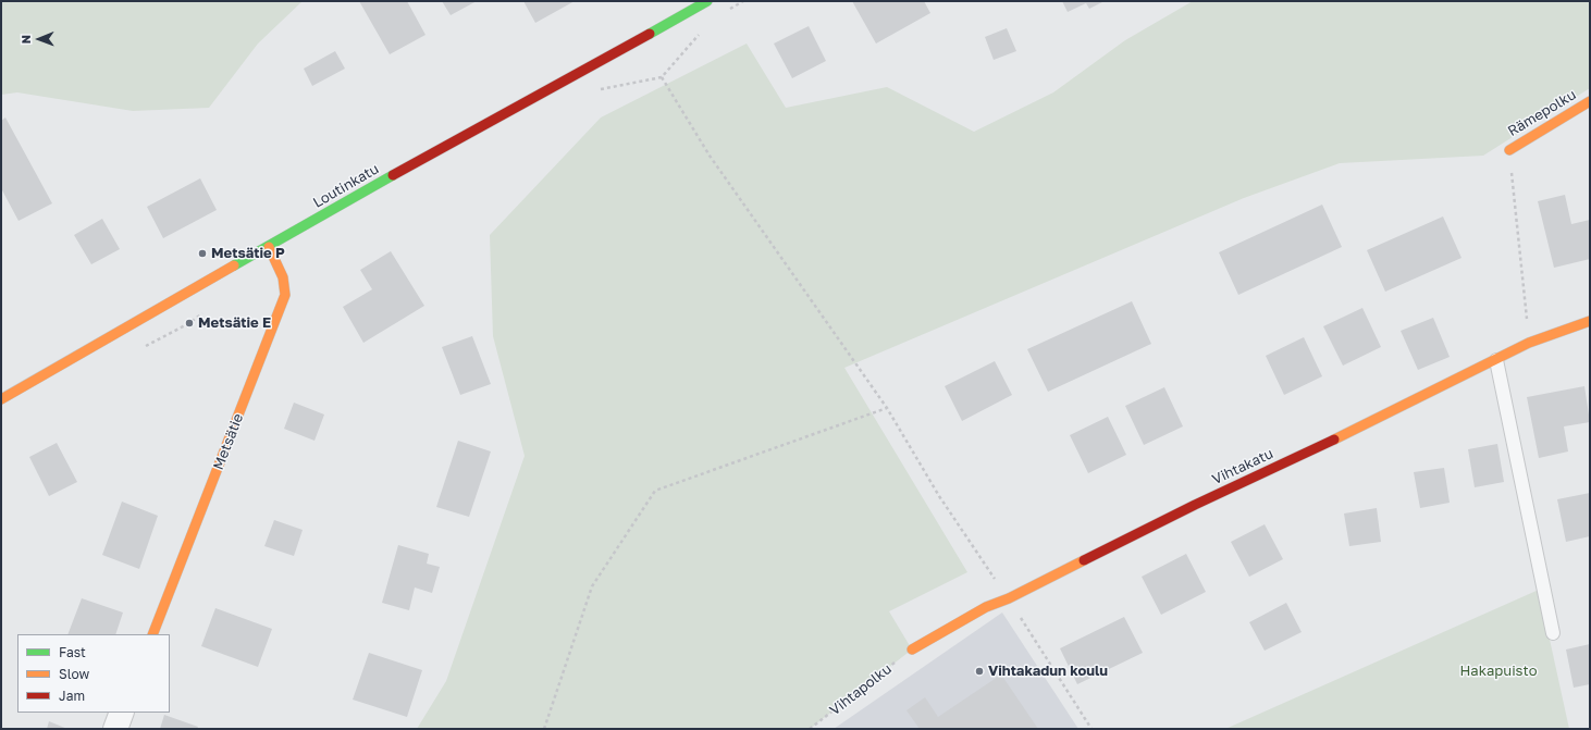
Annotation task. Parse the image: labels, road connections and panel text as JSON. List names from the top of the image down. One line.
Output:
{"streets":{"street":["Rämepolku","Loutinkatu","Metsätie","Vihtakatu"],"path":["Vihtapolku"]},"crossings":[["Loutinkatu","Metsätie"],["Vihtakatu","Vihtapolku"]],"parks":["Hakapuisto"],"places":["Metsätie P","Metsätie E","Vihtakadun koulu"],"legend":["Fast","Slow","Jam"],"north":"left"}
